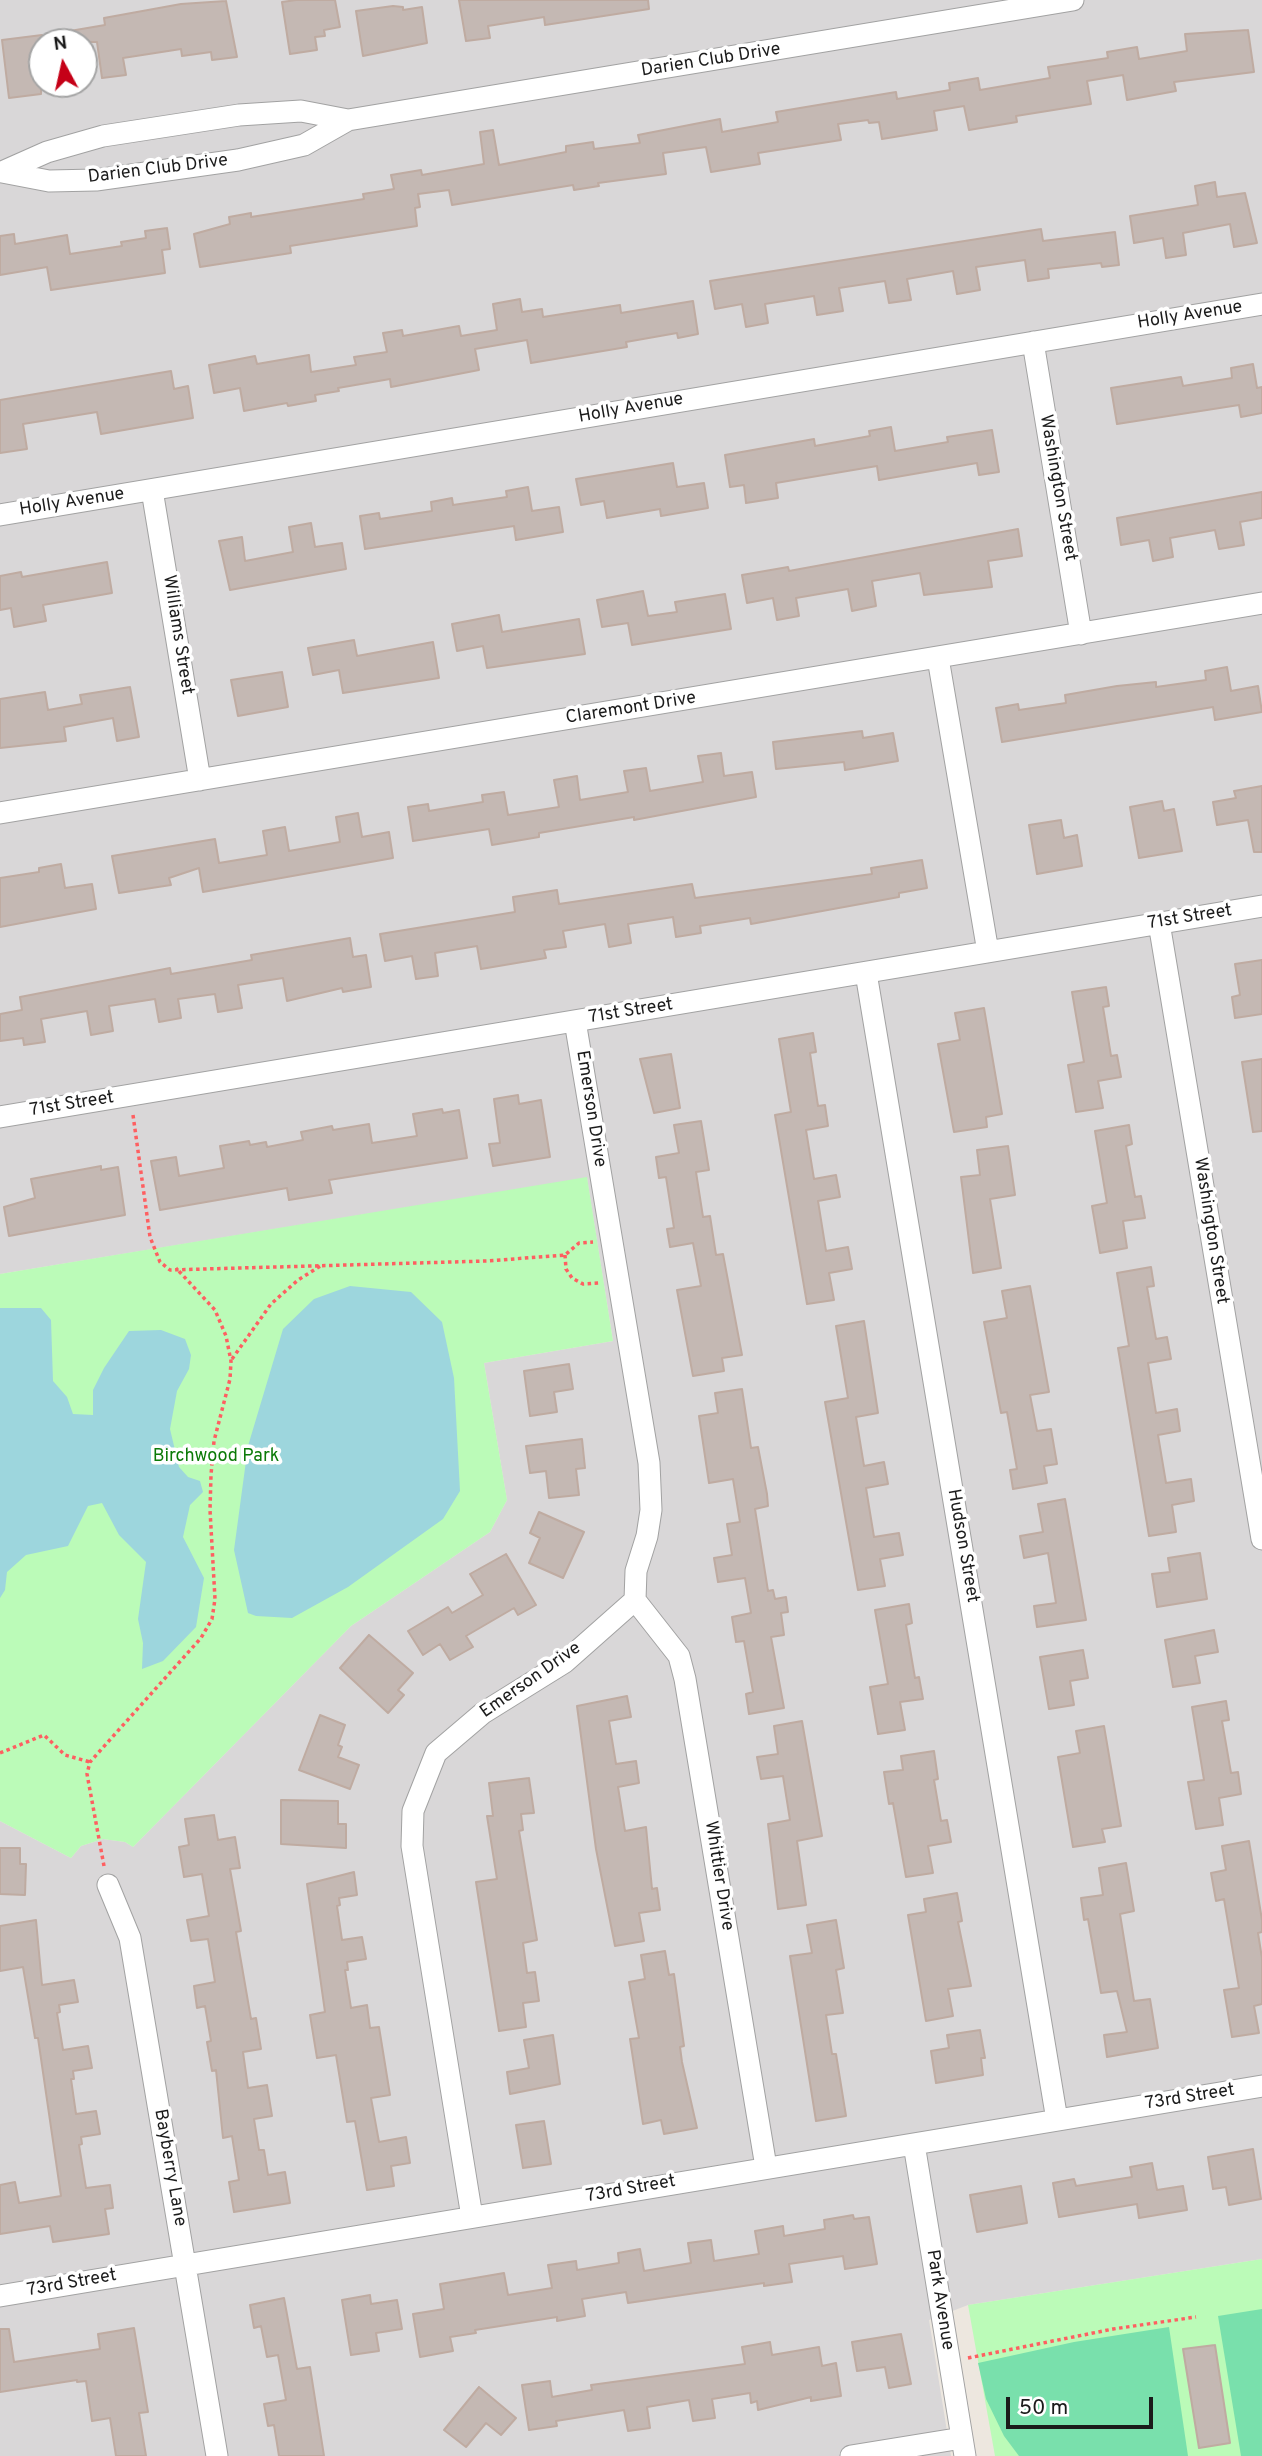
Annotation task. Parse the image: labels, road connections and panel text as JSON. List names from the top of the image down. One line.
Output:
{"streets":{"street":["Darien Club Drive","Holly Avenue","Washington Street","Williams Street","Claremont Drive","71st Street","Emerson Drive","Hudson Street","Whittier Drive","73rd Street","Bayberry Lane","Park Avenue"]},"crossings":[["Holly Avenue","Washington Street"],["Holly Avenue","Williams Street"],["Washington Street","Claremont Drive"],["Washington Street","71st Street"],["Williams Street","Claremont Drive"],["71st Street","Emerson Drive"],["71st Street","Hudson Street"],["Emerson Drive","Whittier Drive"],["Emerson Drive","73rd Street"],["Hudson Street","73rd Street"],["Whittier Drive","73rd Street"],["73rd Street","Bayberry Lane"],["73rd Street","Park Avenue"]],"parks":["Birchwood Park"],"scale_bar":"50 m","north":"top"}
